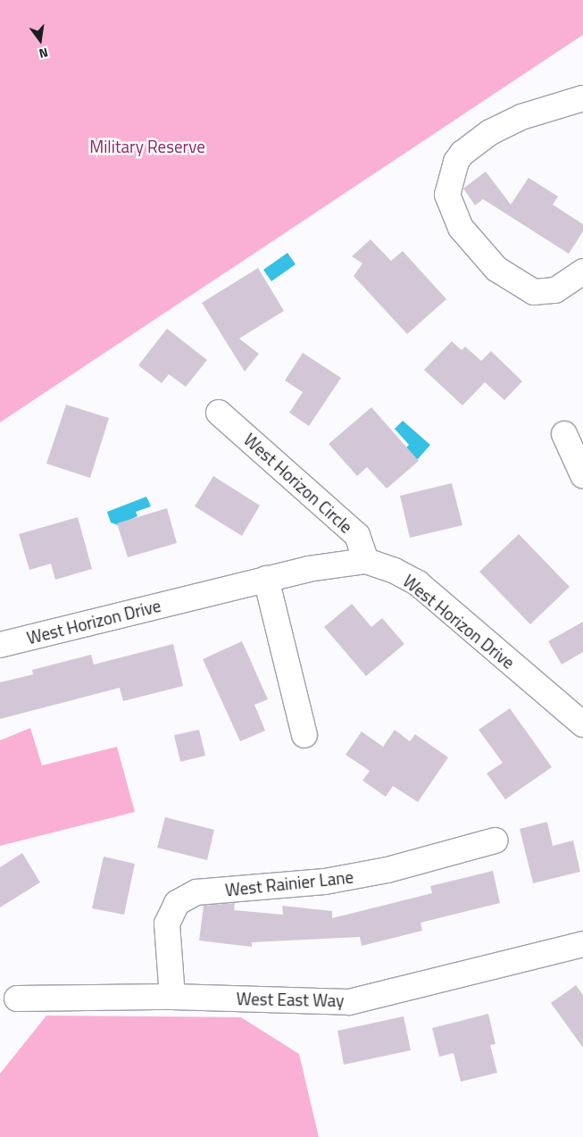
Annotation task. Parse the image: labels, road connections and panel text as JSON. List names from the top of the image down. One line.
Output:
{"streets":{"street":["West Horizon Circle","West Horizon Drive","West Rainier Lane","West East Way"]},"crossings":[["West Horizon Circle","West Horizon Drive"],["West Rainier Lane","West East Way"]],"parks":["Military Reserve"],"north":"bottom"}
